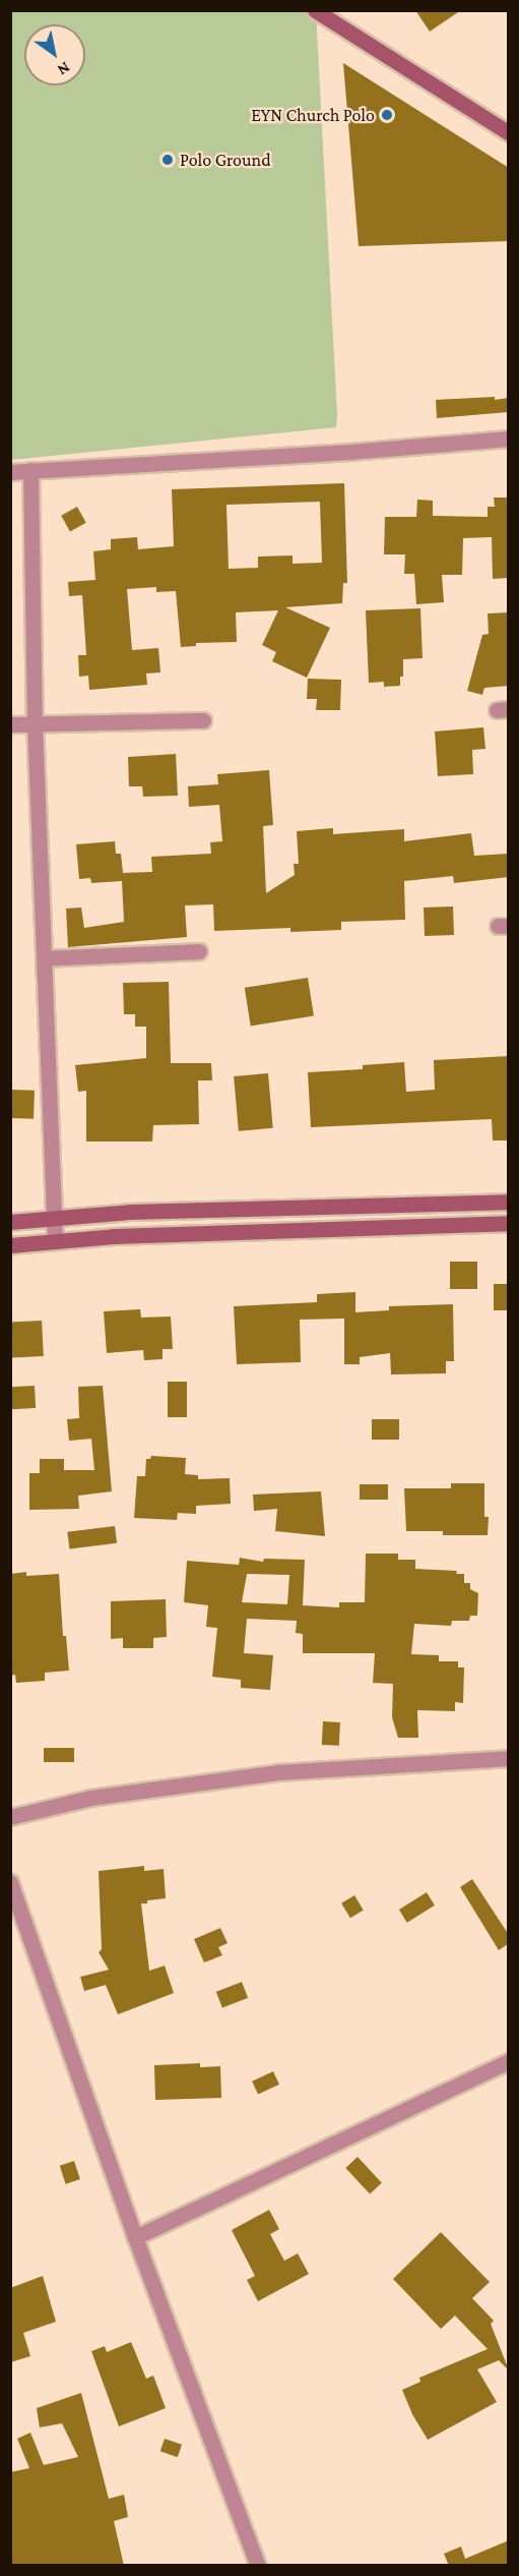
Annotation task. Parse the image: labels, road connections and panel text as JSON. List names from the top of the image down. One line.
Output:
{"places":["EYN Church Polo","Polo Ground"],"north":"bottom right"}
